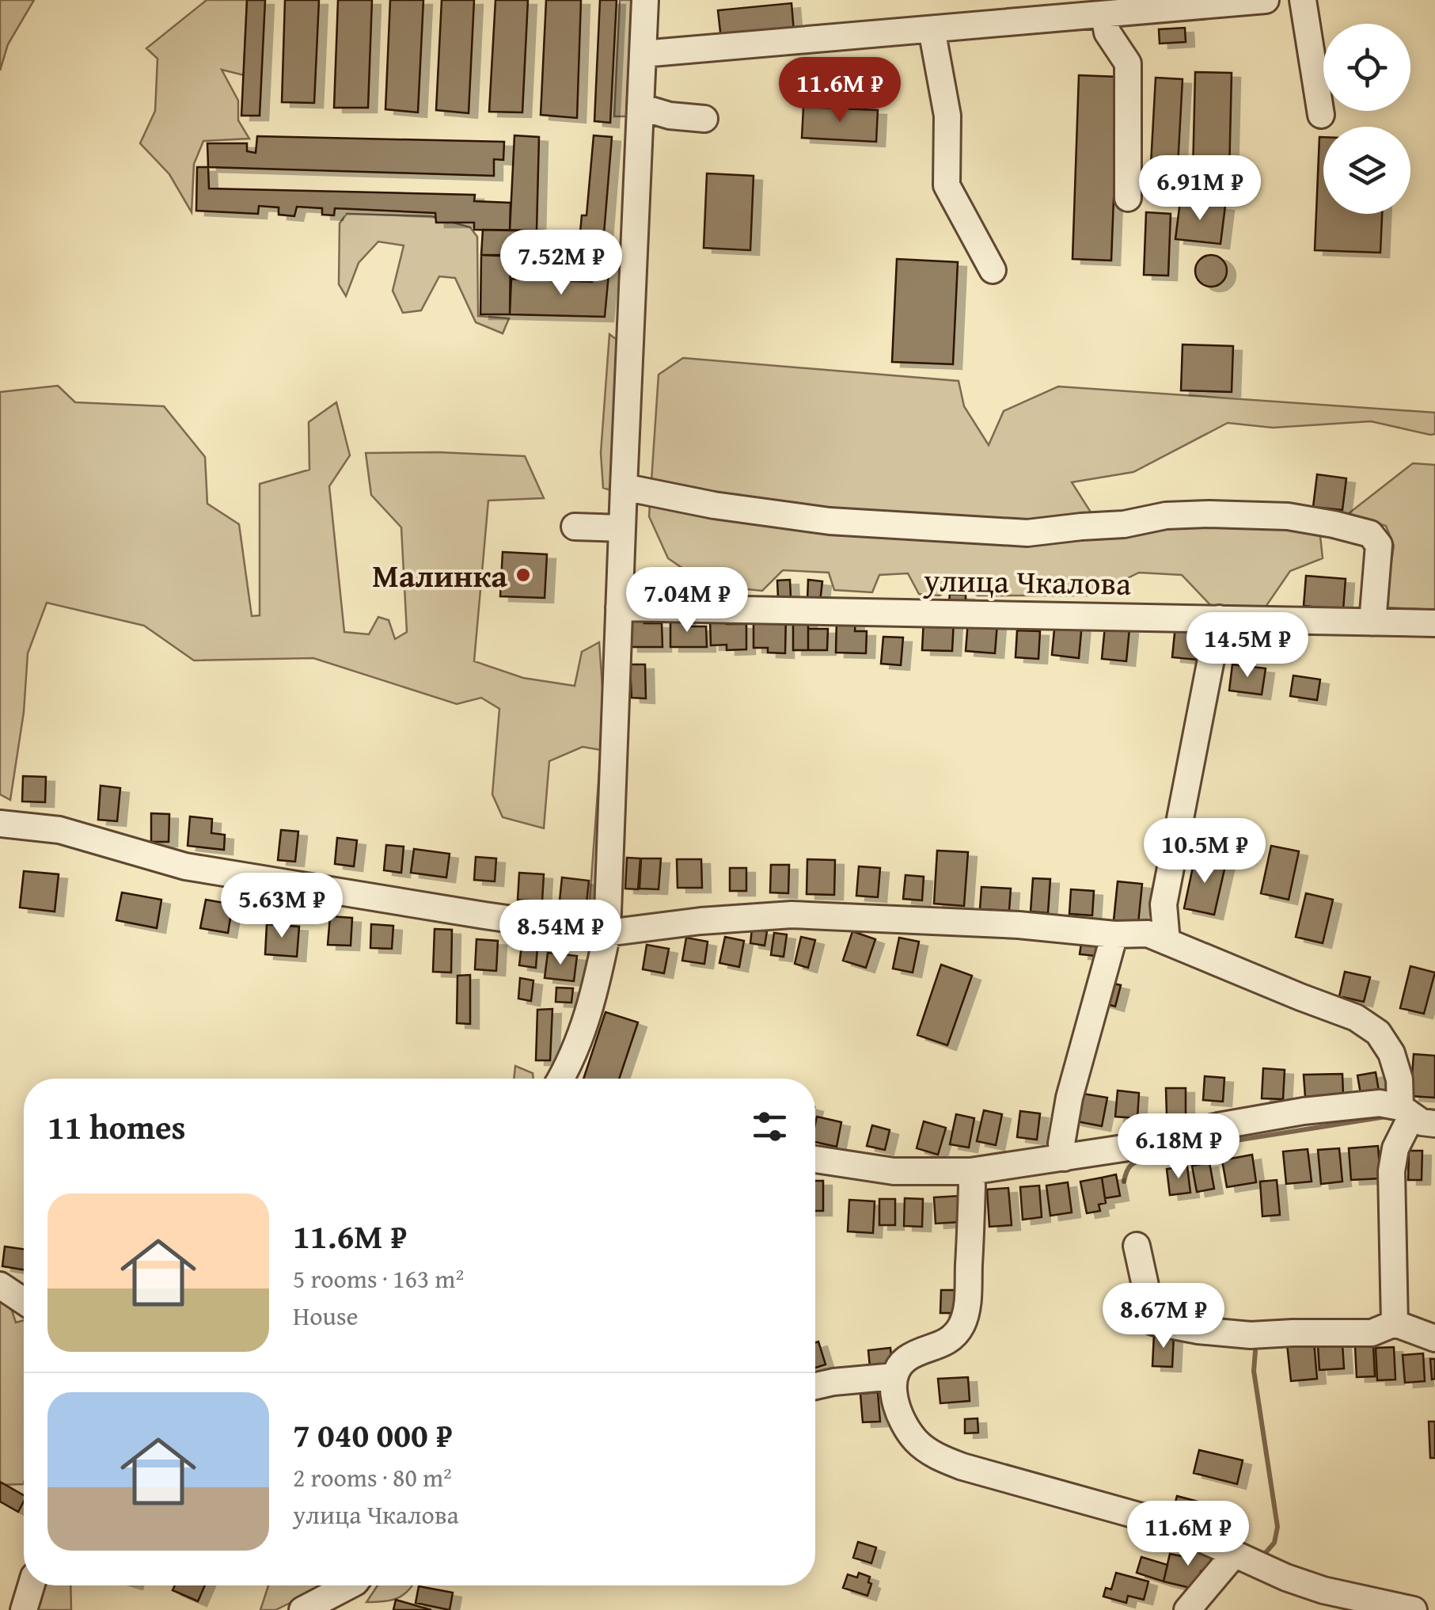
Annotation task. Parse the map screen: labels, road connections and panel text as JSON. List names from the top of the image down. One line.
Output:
{"streets":{"street":["улица Чкалова"]},"places":["Малинка"],"page":{"price":["11.6M ₽","6.91M ₽","7.52M ₽","7.04M ₽","14.5M ₽","10.5M ₽","5.63M ₽","8.54M ₽","6.18M ₽","8.67M ₽","11.6M ₽"],"heading":"11 homes","list":[{"name":"11.6M ₽","note":"5 rooms · 163 m² · House"},{"name":"7 040 000 ₽","note":"2 rooms · 80 m² · улица Чкалова"}]}}
